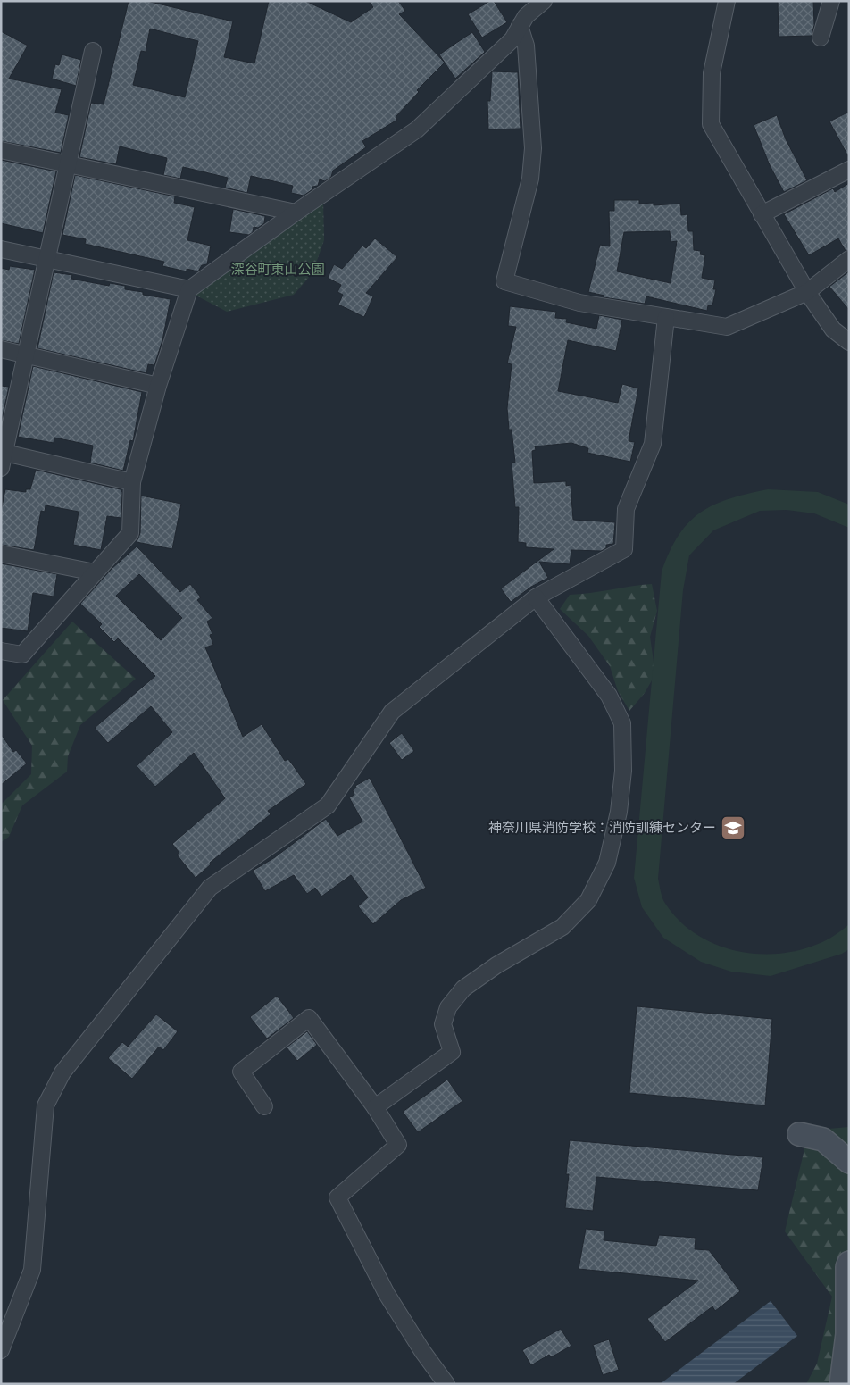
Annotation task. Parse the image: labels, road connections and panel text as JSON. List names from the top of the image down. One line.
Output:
{"parks":["深谷町東山公園"],"places":{"school or university":["神奈川県消防学校：消防訓練センター"]}}
